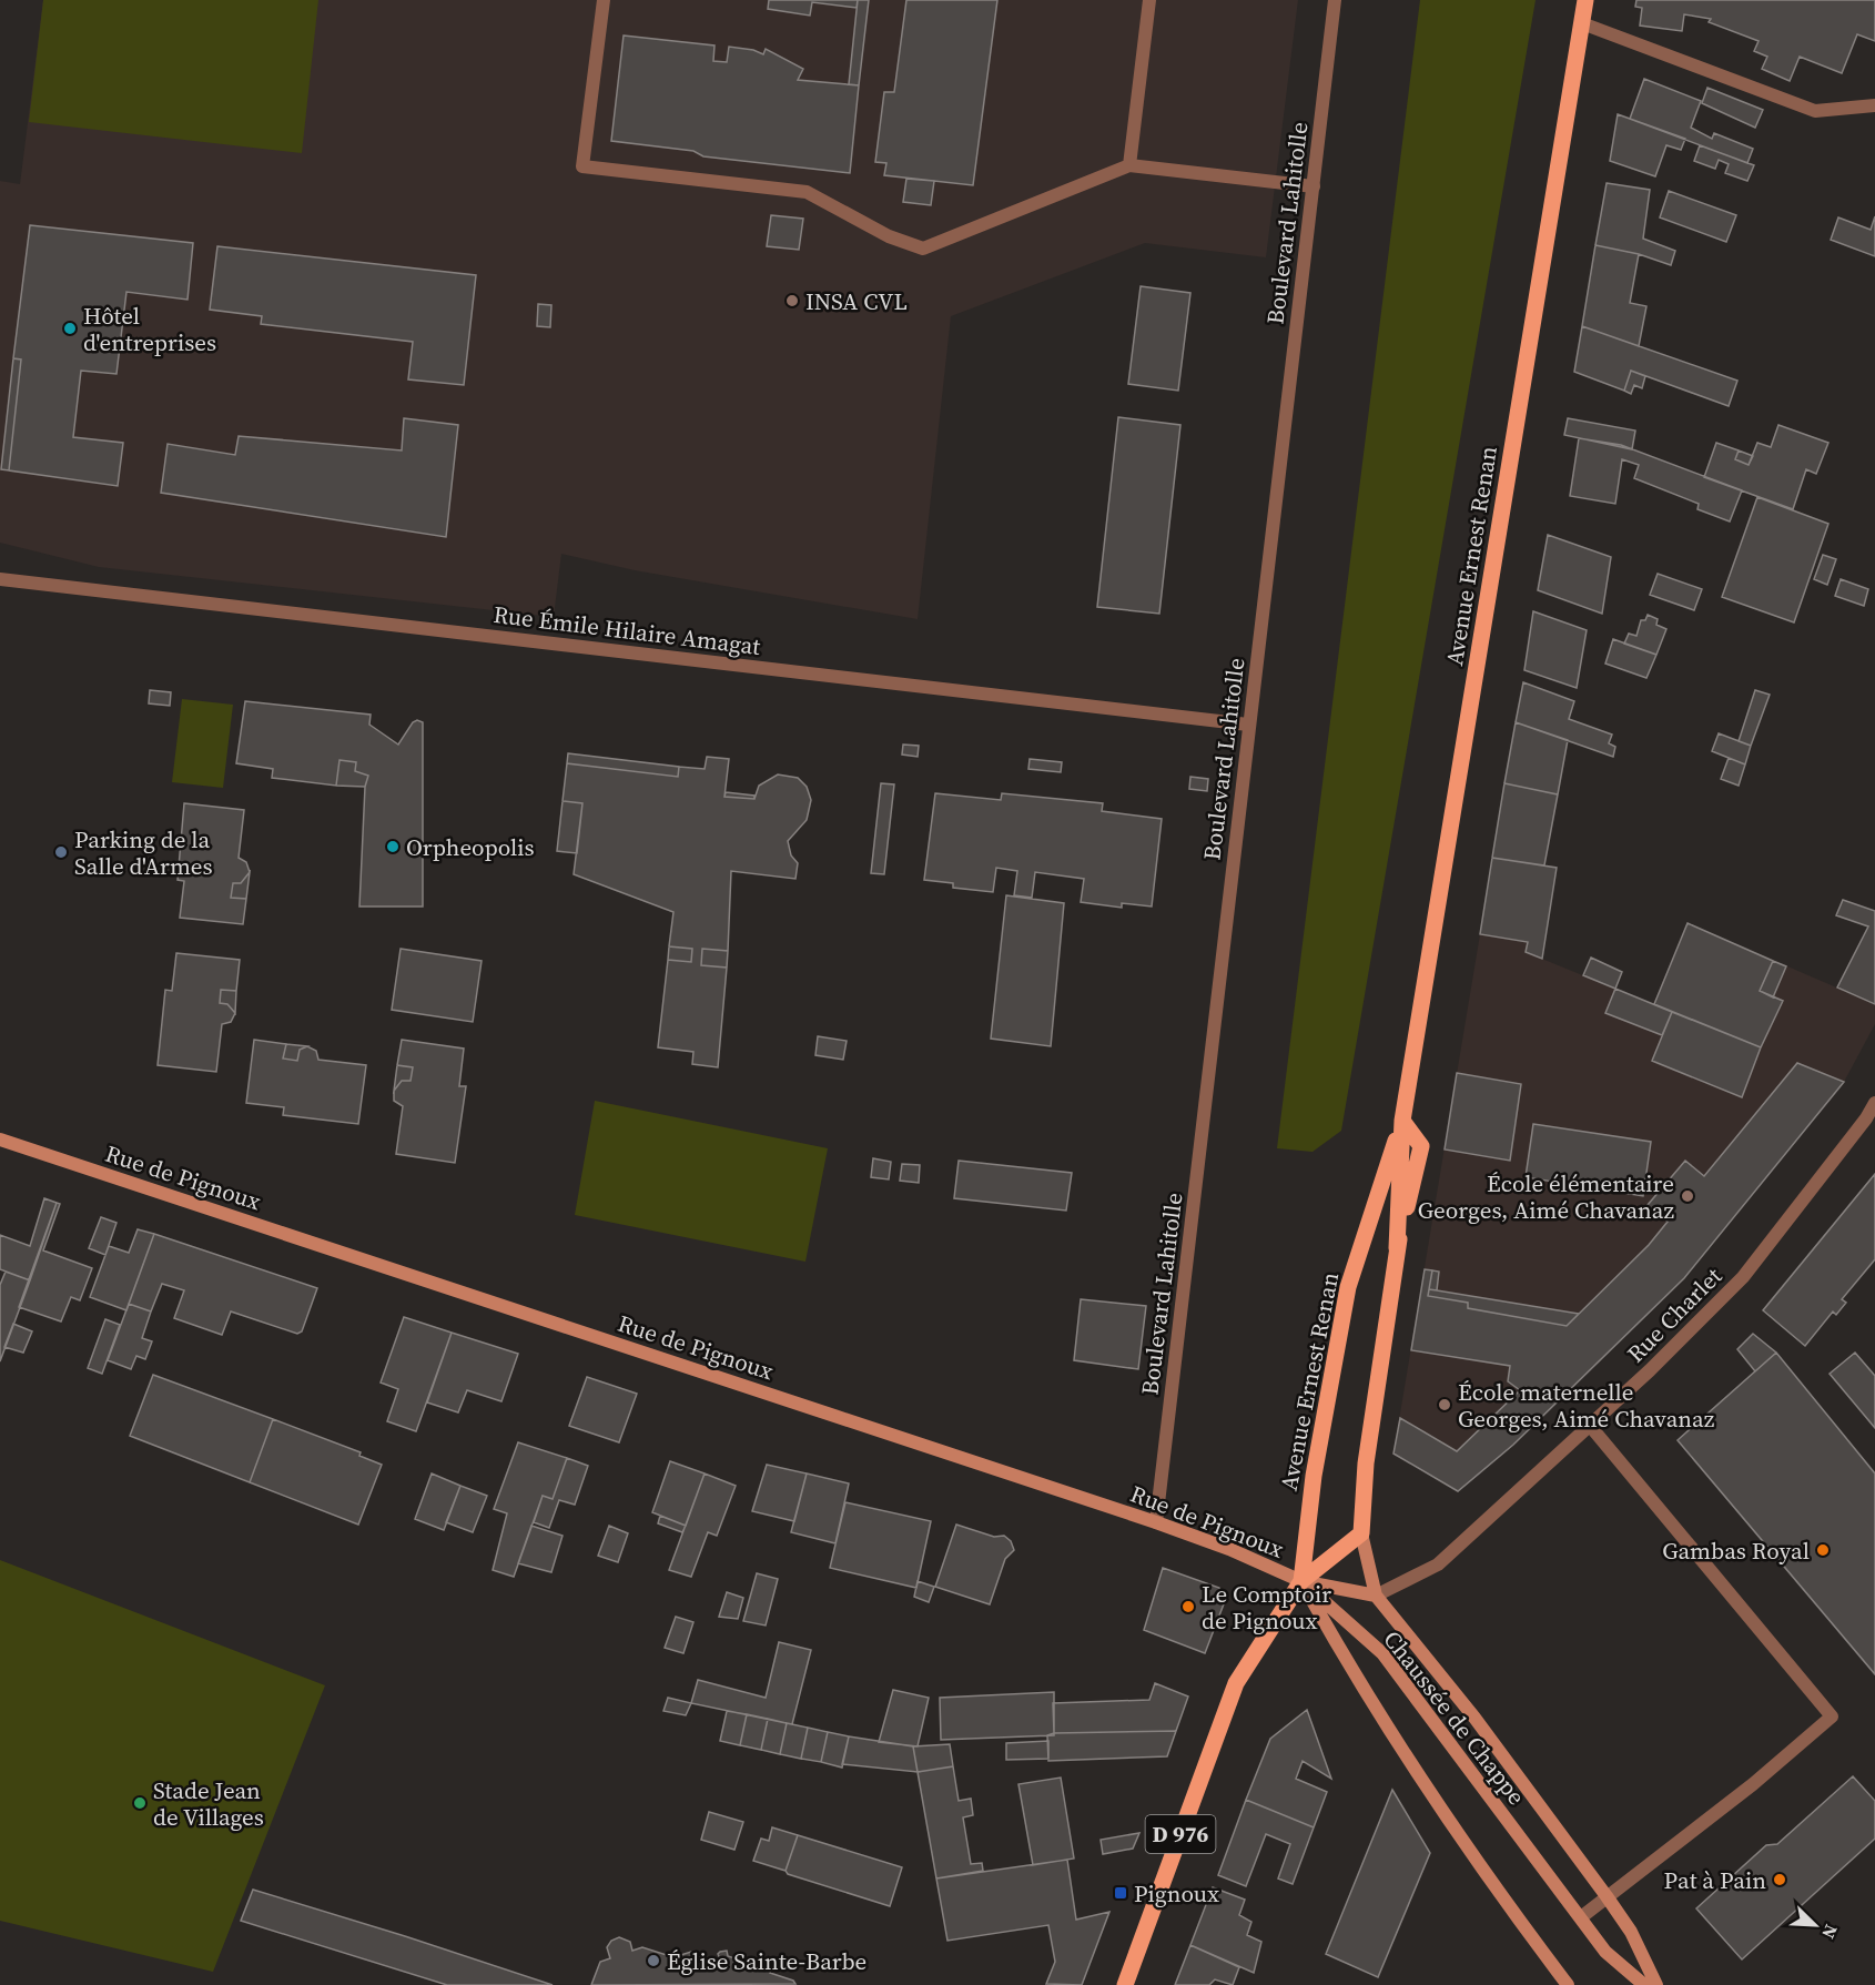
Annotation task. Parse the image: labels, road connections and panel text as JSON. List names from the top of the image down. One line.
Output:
{"streets":{"main road":["Avenue Ernest Renan","Rue de Pignoux","Chaussée de Chappe","D 976"],"street":["Boulevard Lahitolle","Rue Émile Hilaire Amagat","Rue Charlet"]},"crossings":[["Boulevard Lahitolle","Rue Émile Hilaire Amagat"],["Boulevard Lahitolle","Rue de Pignoux"],["Avenue Ernest Renan","Rue de Pignoux"],["Avenue Ernest Renan","Chaussée de Chappe"],["Avenue Ernest Renan","D 976"],["Rue de Pignoux","Rue Charlet"],["Rue de Pignoux","Chaussée de Chappe"],["Rue de Pignoux","D 976"],["Rue Charlet","Chaussée de Chappe"],["Chaussée de Chappe","D 976"]],"places":{"other":["INSA CVL","Hôtel d'entreprises","Orpheopolis","Parking de la Salle d'Armes","École élémentaire Georges, Aimé Chavanaz","École maternelle Georges, Aimé Chavanaz","Gambas Royal","Le Comptoir de Pignoux","Stade Jean de Villages","Pat à Pain","Église Sainte-Barbe"],"transit":["Pignoux"]},"north":"bottom right"}
